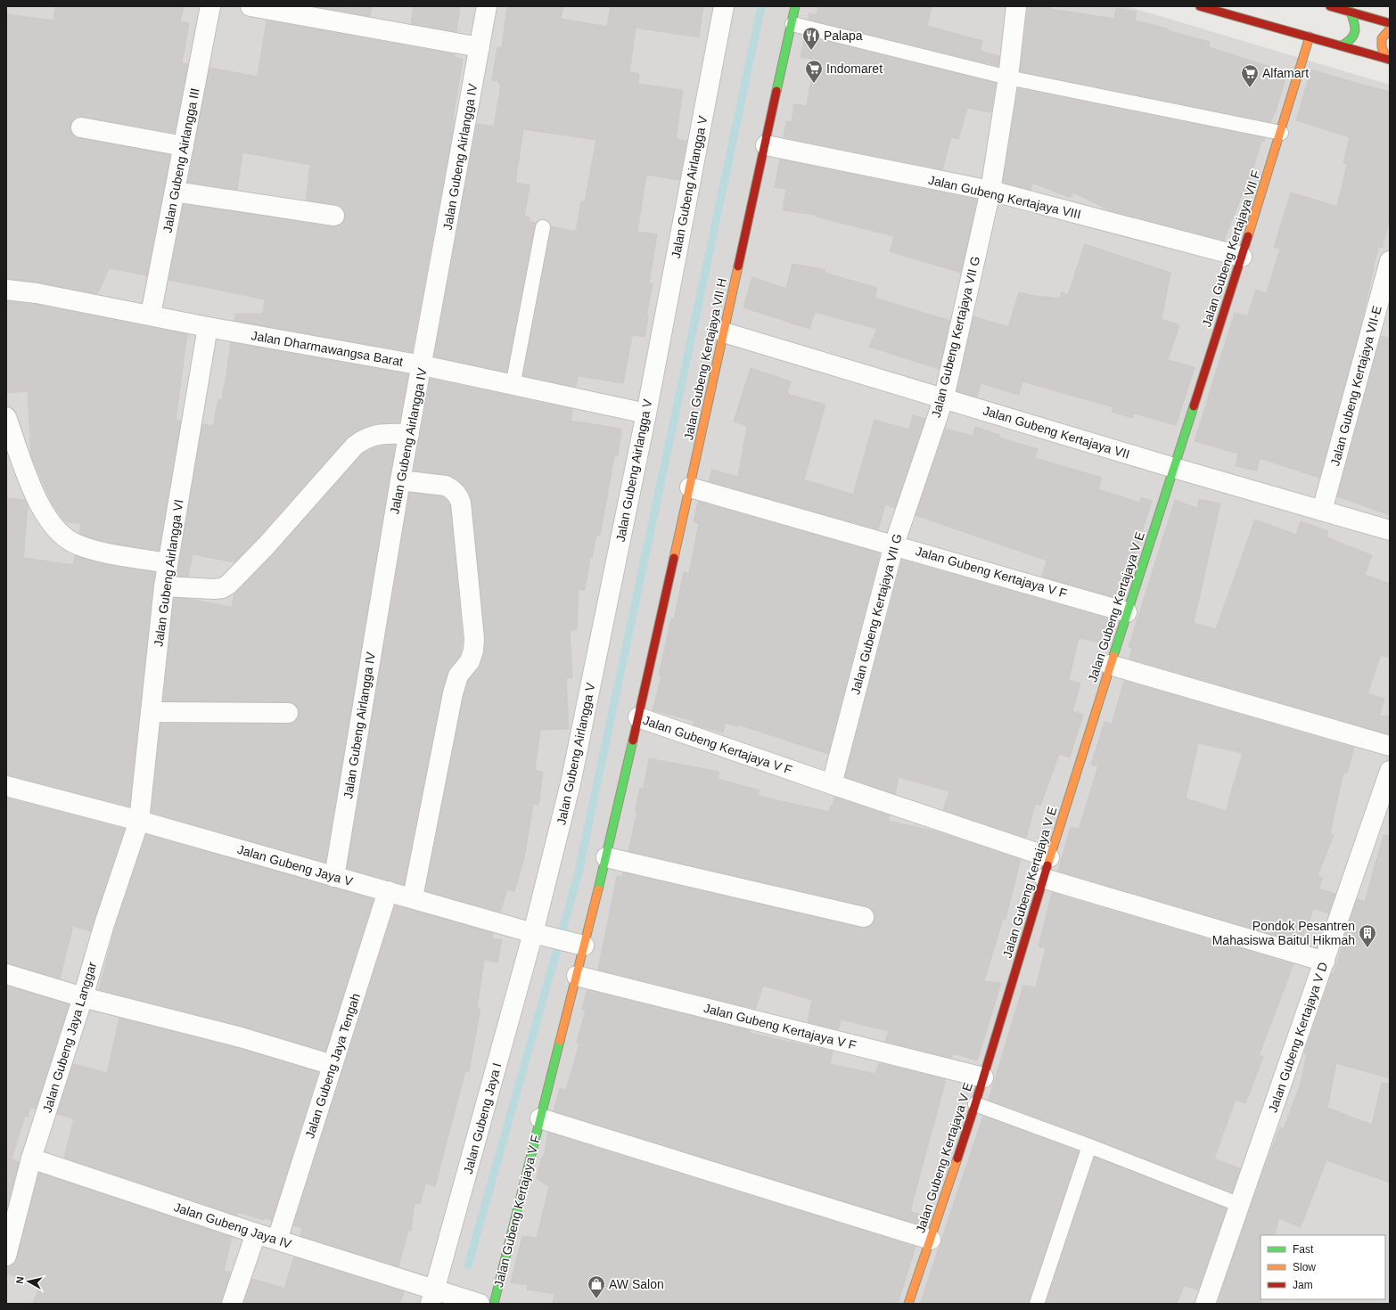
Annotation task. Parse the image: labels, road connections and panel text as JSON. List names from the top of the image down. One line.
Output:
{"streets":{"street":["Jalan Gubeng Airlangga IV","Jalan Gubeng Airlangga III","Jalan Gubeng Airlangga V","Jalan Gubeng Kertajaya VIII","Jalan Gubeng Kertajaya VII F","Jalan Gubeng Kertajaya VII G","Jalan Dharmawangsa Barat","Jalan Gubeng Kertajaya VII H","Jalan Gubeng Kertajaya VII-E","Jalan Gubeng Kertajaya VII","Jalan Gubeng Kertajaya V F","Jalan Gubeng Airlangga VI","Jalan Gubeng Kertajaya V E","Jalan Gubeng Jaya V","Jalan Gubeng Jaya Langgar","Jalan Gubeng Kertajaya V D","Jalan Gubeng Jaya Tengah","Jalan Gubeng Jaya I","Jalan Gubeng Jaya IV"]},"crossings":[["Jalan Gubeng Airlangga IV","Jalan Dharmawangsa Barat"],["Jalan Gubeng Airlangga IV","Jalan Gubeng Jaya V"],["Jalan Gubeng Airlangga III","Jalan Dharmawangsa Barat"],["Jalan Gubeng Airlangga V","Jalan Dharmawangsa Barat"],["Jalan Gubeng Airlangga V","Jalan Gubeng Jaya V"],["Jalan Gubeng Airlangga V","Jalan Gubeng Jaya I"],["Jalan Gubeng Kertajaya VIII","Jalan Gubeng Kertajaya VII F"],["Jalan Gubeng Kertajaya VIII","Jalan Gubeng Kertajaya VII G"],["Jalan Gubeng Kertajaya VIII","Jalan Gubeng Kertajaya VII H"],["Jalan Gubeng Kertajaya VII F","Jalan Gubeng Kertajaya VII"],["Jalan Gubeng Kertajaya VII F","Jalan Gubeng Kertajaya V E"],["Jalan Gubeng Kertajaya VII G","Jalan Gubeng Kertajaya VII"],["Jalan Gubeng Kertajaya VII G","Jalan Gubeng Kertajaya V F"],["Jalan Dharmawangsa Barat","Jalan Gubeng Airlangga VI"],["Jalan Gubeng Kertajaya VII H","Jalan Gubeng Kertajaya VII"],["Jalan Gubeng Kertajaya VII H","Jalan Gubeng Kertajaya V F"],["Jalan Gubeng Kertajaya VII-E","Jalan Gubeng Kertajaya VII"],["Jalan Gubeng Kertajaya VII","Jalan Gubeng Kertajaya V E"],["Jalan Gubeng Kertajaya V F","Jalan Gubeng Kertajaya V E"],["Jalan Gubeng Kertajaya V F","Jalan Gubeng Jaya V"],["Jalan Gubeng Airlangga VI","Jalan Gubeng Jaya V"],["Jalan Gubeng Airlangga VI","Jalan Gubeng Jaya Langgar"],["Jalan Gubeng Jaya V","Jalan Gubeng Jaya Langgar"],["Jalan Gubeng Jaya V","Jalan Gubeng Jaya Tengah"],["Jalan Gubeng Jaya V","Jalan Gubeng Jaya I"],["Jalan Gubeng Jaya Langgar","Jalan Gubeng Jaya IV"],["Jalan Gubeng Jaya Tengah","Jalan Gubeng Jaya IV"],["Jalan Gubeng Jaya I","Jalan Gubeng Jaya IV"]],"places":{"restaurant":["Palapa"],"supermarket":["Indomaret","Alfamart"],"building":["Pondok Pesantren Mahasiswa Baitul Hikmah"],"shop":["AW Salon"]},"legend":["Fast","Slow","Jam"],"north":"left"}
